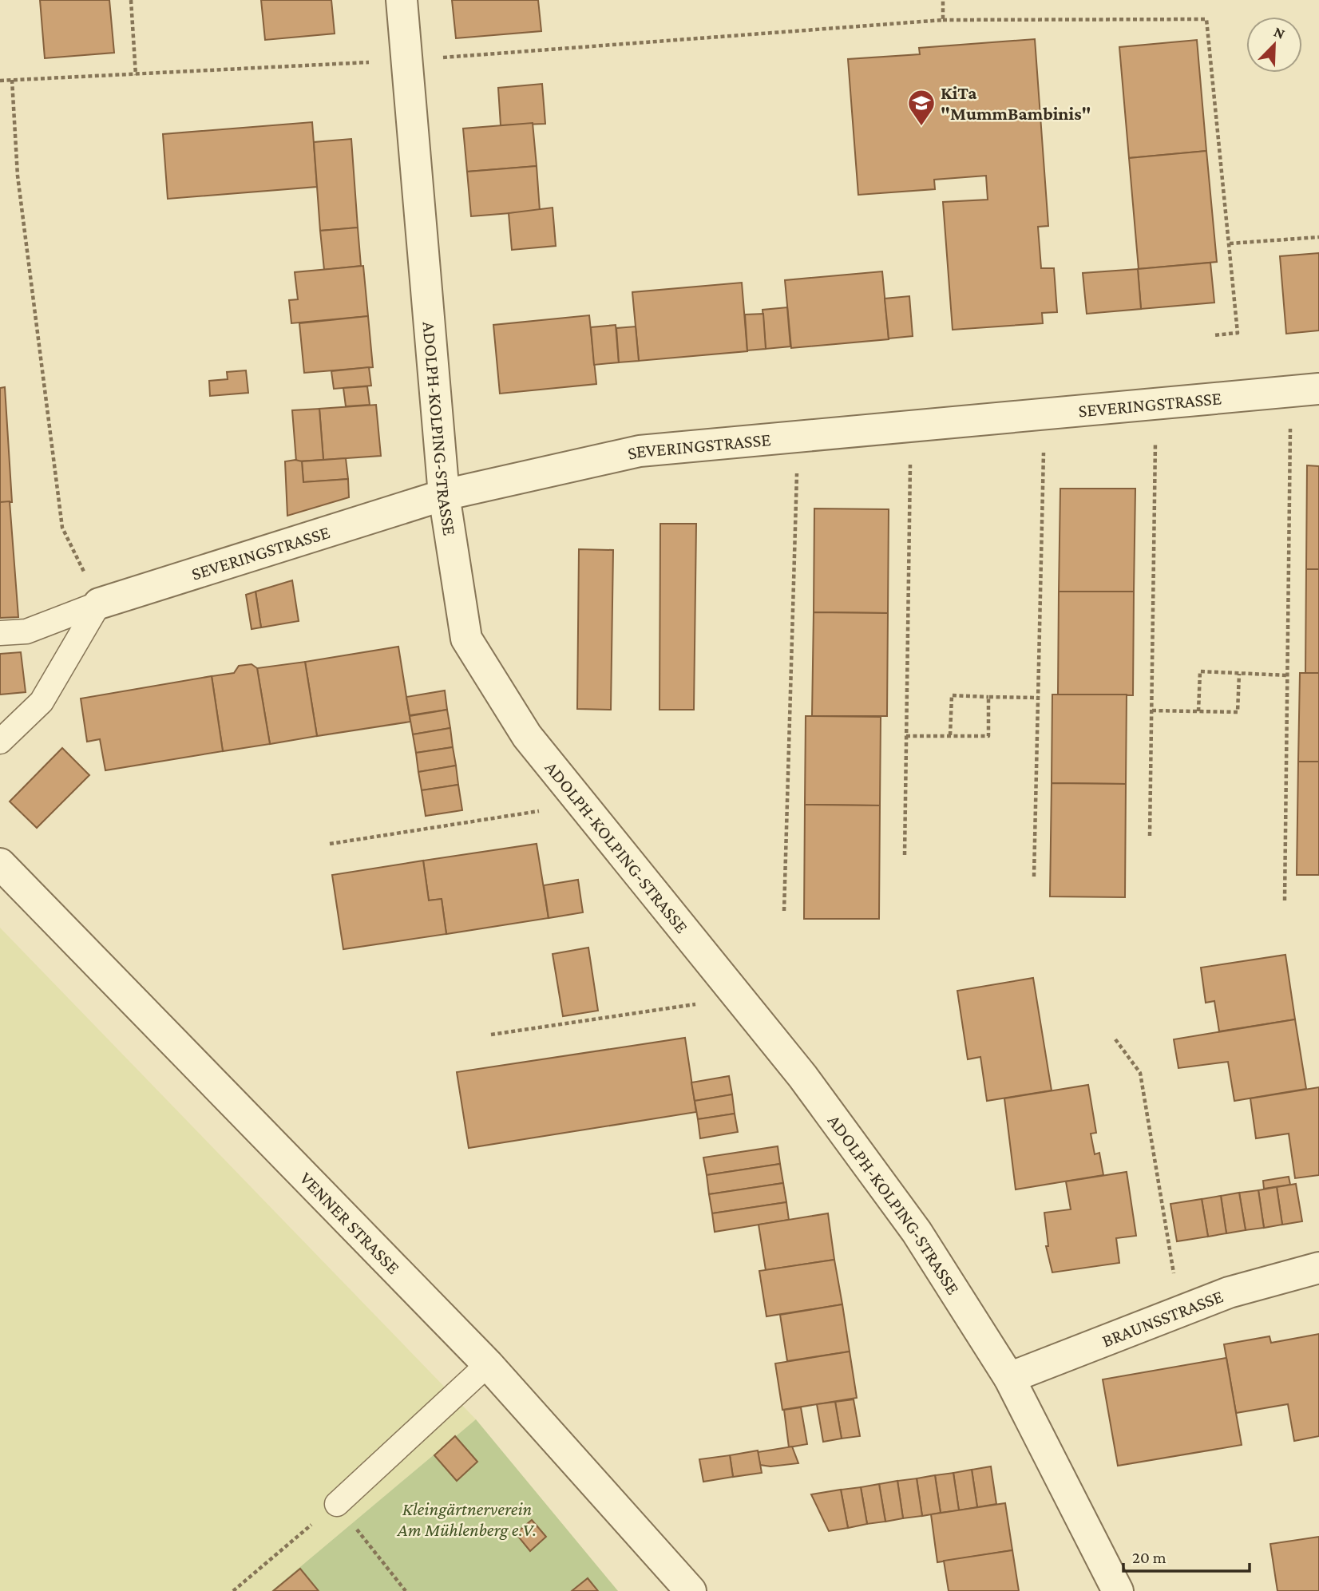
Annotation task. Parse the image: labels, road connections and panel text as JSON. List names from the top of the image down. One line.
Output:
{"streets":{"street":["SEVERINGSTRASSE","ADOLPH-KOLPING-STRASSE","VENNER STRASSE","BRAUNSSTRASSE"]},"crossings":[["SEVERINGSTRASSE","ADOLPH-KOLPING-STRASSE"],["ADOLPH-KOLPING-STRASSE","BRAUNSSTRASSE"]],"parks":["Kleingärtnerverein Am Mühlenberg e.V."],"places":{"school or university":["KiTa \"MummBambinis\""]},"scale_bar":"20 m","north":"top right"}
